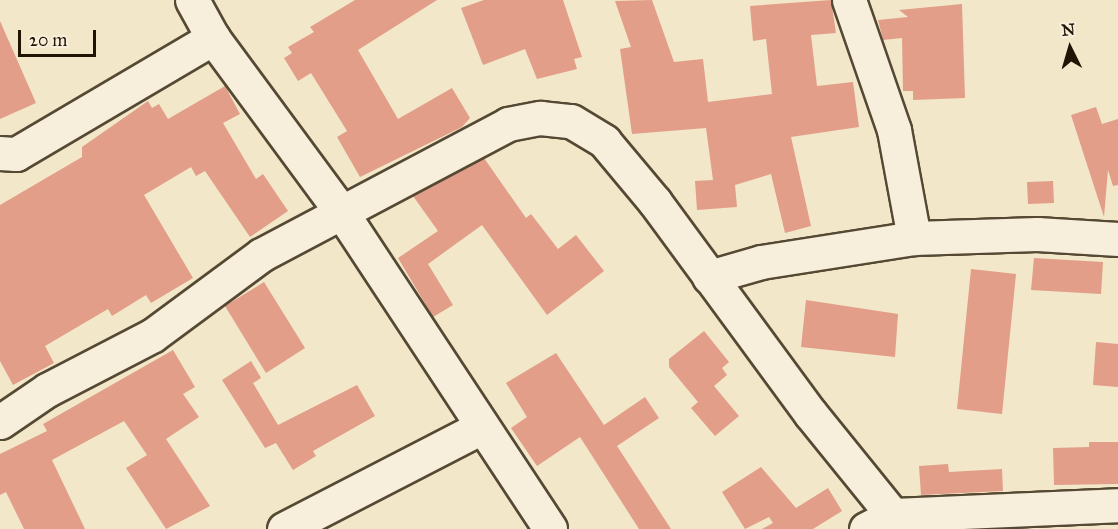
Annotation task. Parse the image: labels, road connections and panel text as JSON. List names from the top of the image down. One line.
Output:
{"scale_bar":"20 m","north":"top"}
